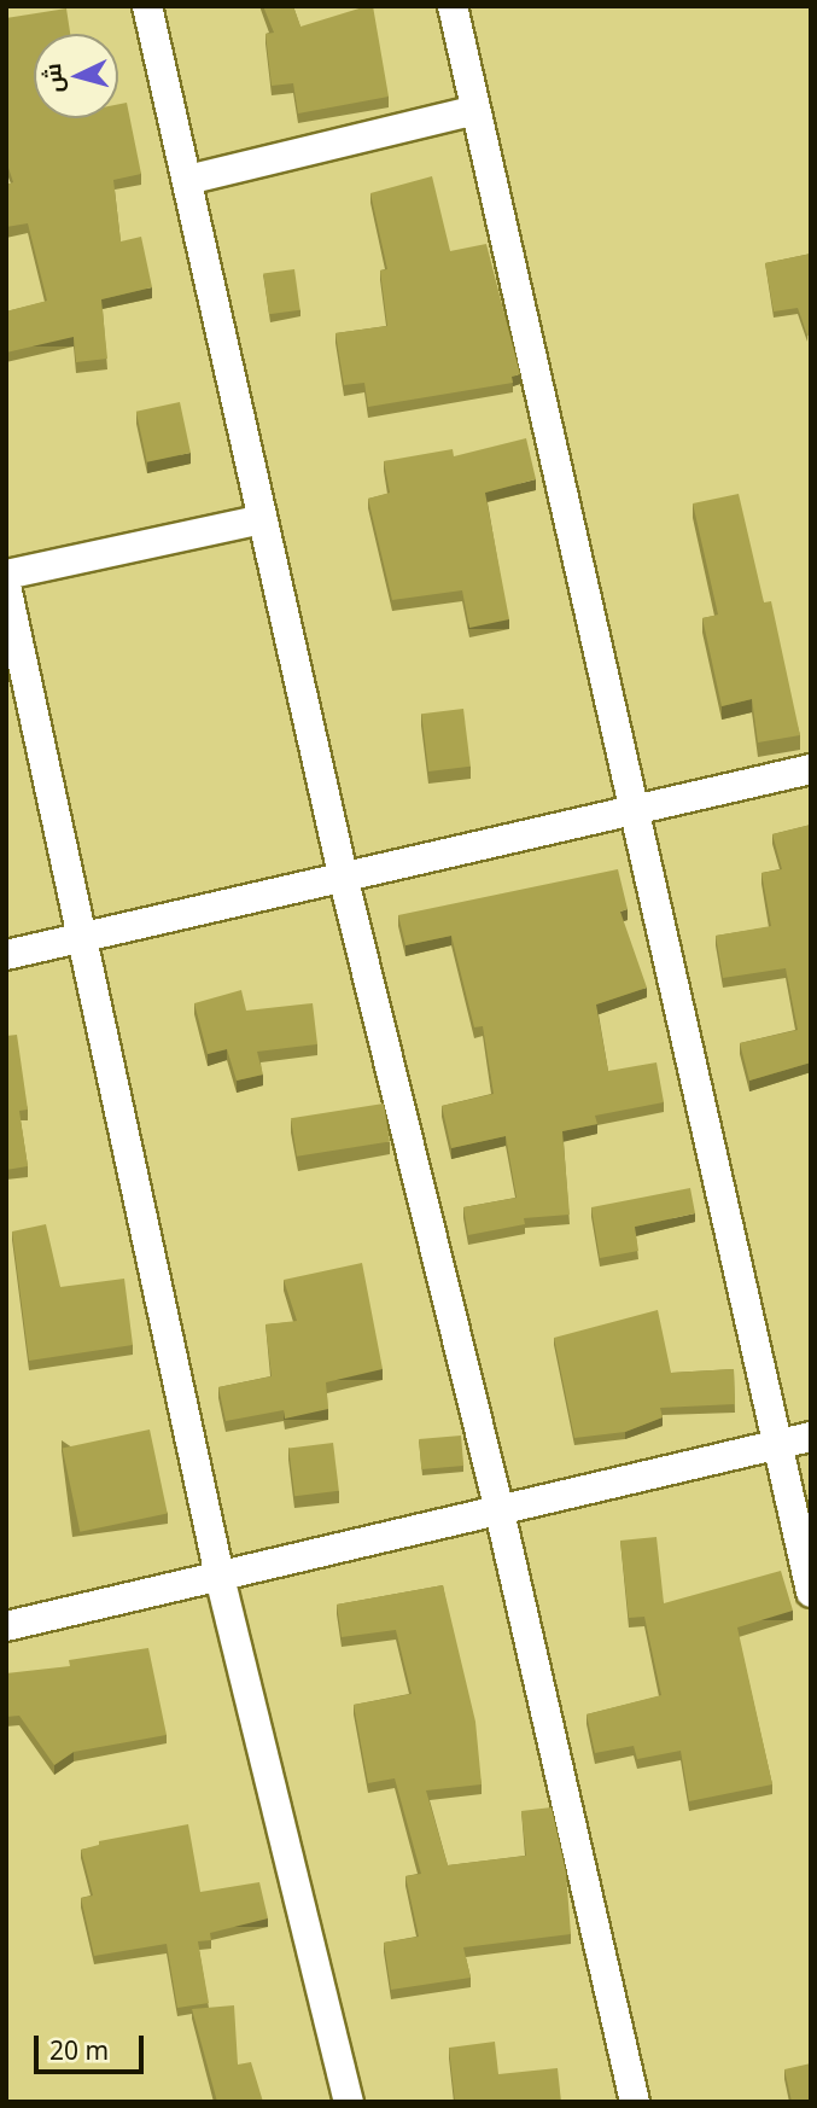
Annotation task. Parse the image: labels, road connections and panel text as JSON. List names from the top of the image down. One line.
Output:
{"scale_bar":"20 m","north":"left"}
